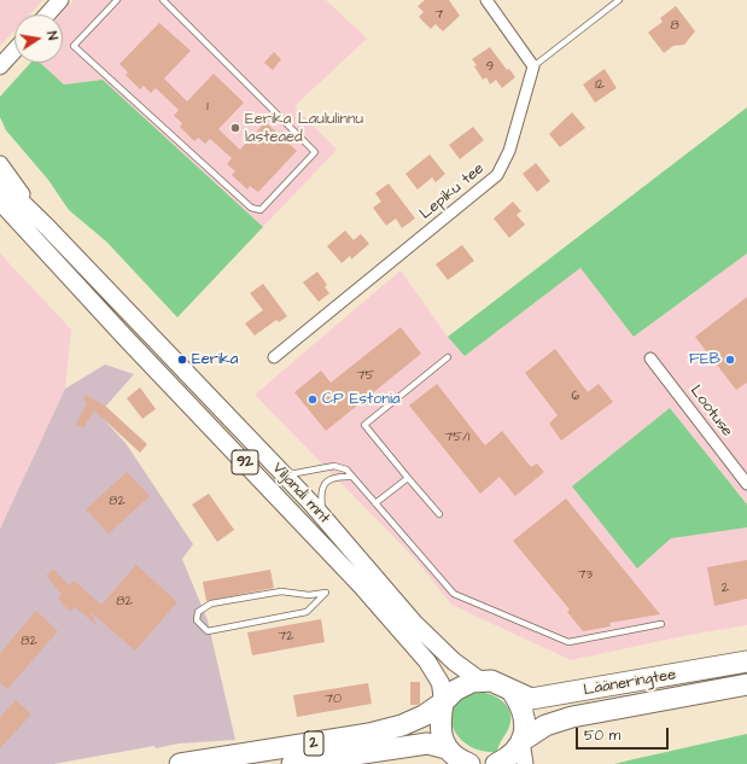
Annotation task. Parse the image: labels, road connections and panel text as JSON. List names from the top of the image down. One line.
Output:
{"streets":{"highway":["Lääneringtee","2"],"main road":["92","Viljandi mnt"],"street":["Lepiku tee","Lootuse"]},"crossings":[["Viljandi mnt","Lääneringtee"],["Viljandi mnt","2"],["Lääneringtee","2"]],"places":["Eerika Laululinnu lasteaed","Eerika","FEB","CP Estonia"],"house_numbers":["7","8","9","12","1","75","6","75/1","82","73","2","82","72","82","70"],"scale_bar":"50 m","north":"right"}
